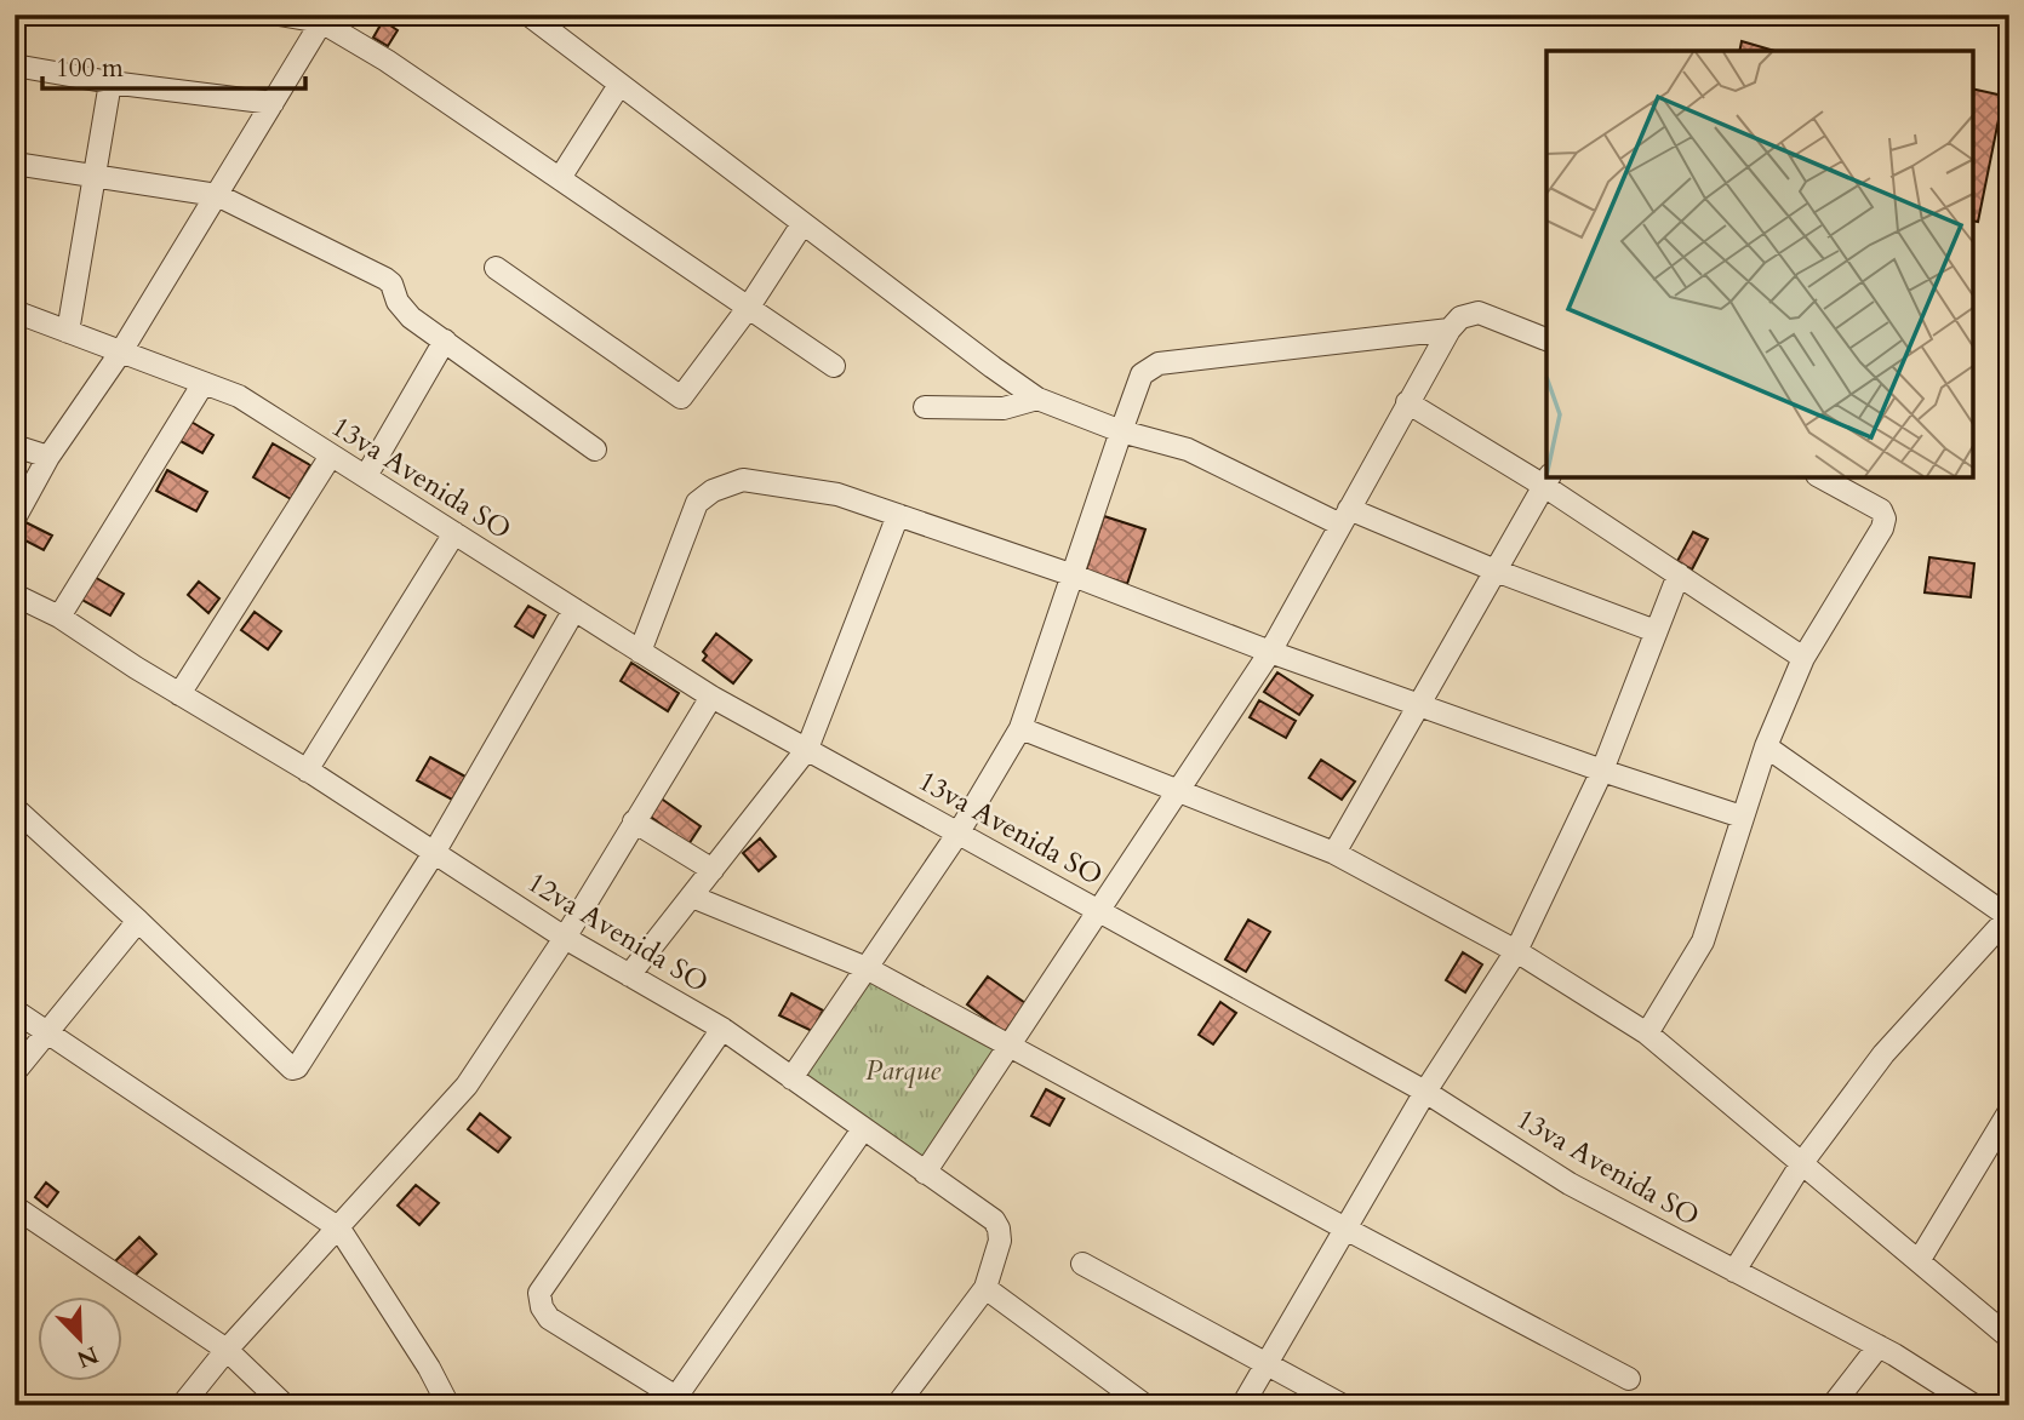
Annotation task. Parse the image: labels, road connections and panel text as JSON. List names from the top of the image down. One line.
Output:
{"streets":{"street":["13va Avenida SO","12va Avenida SO"]},"parks":["Parque"],"scale_bar":"100 m","north":"bottom right"}
